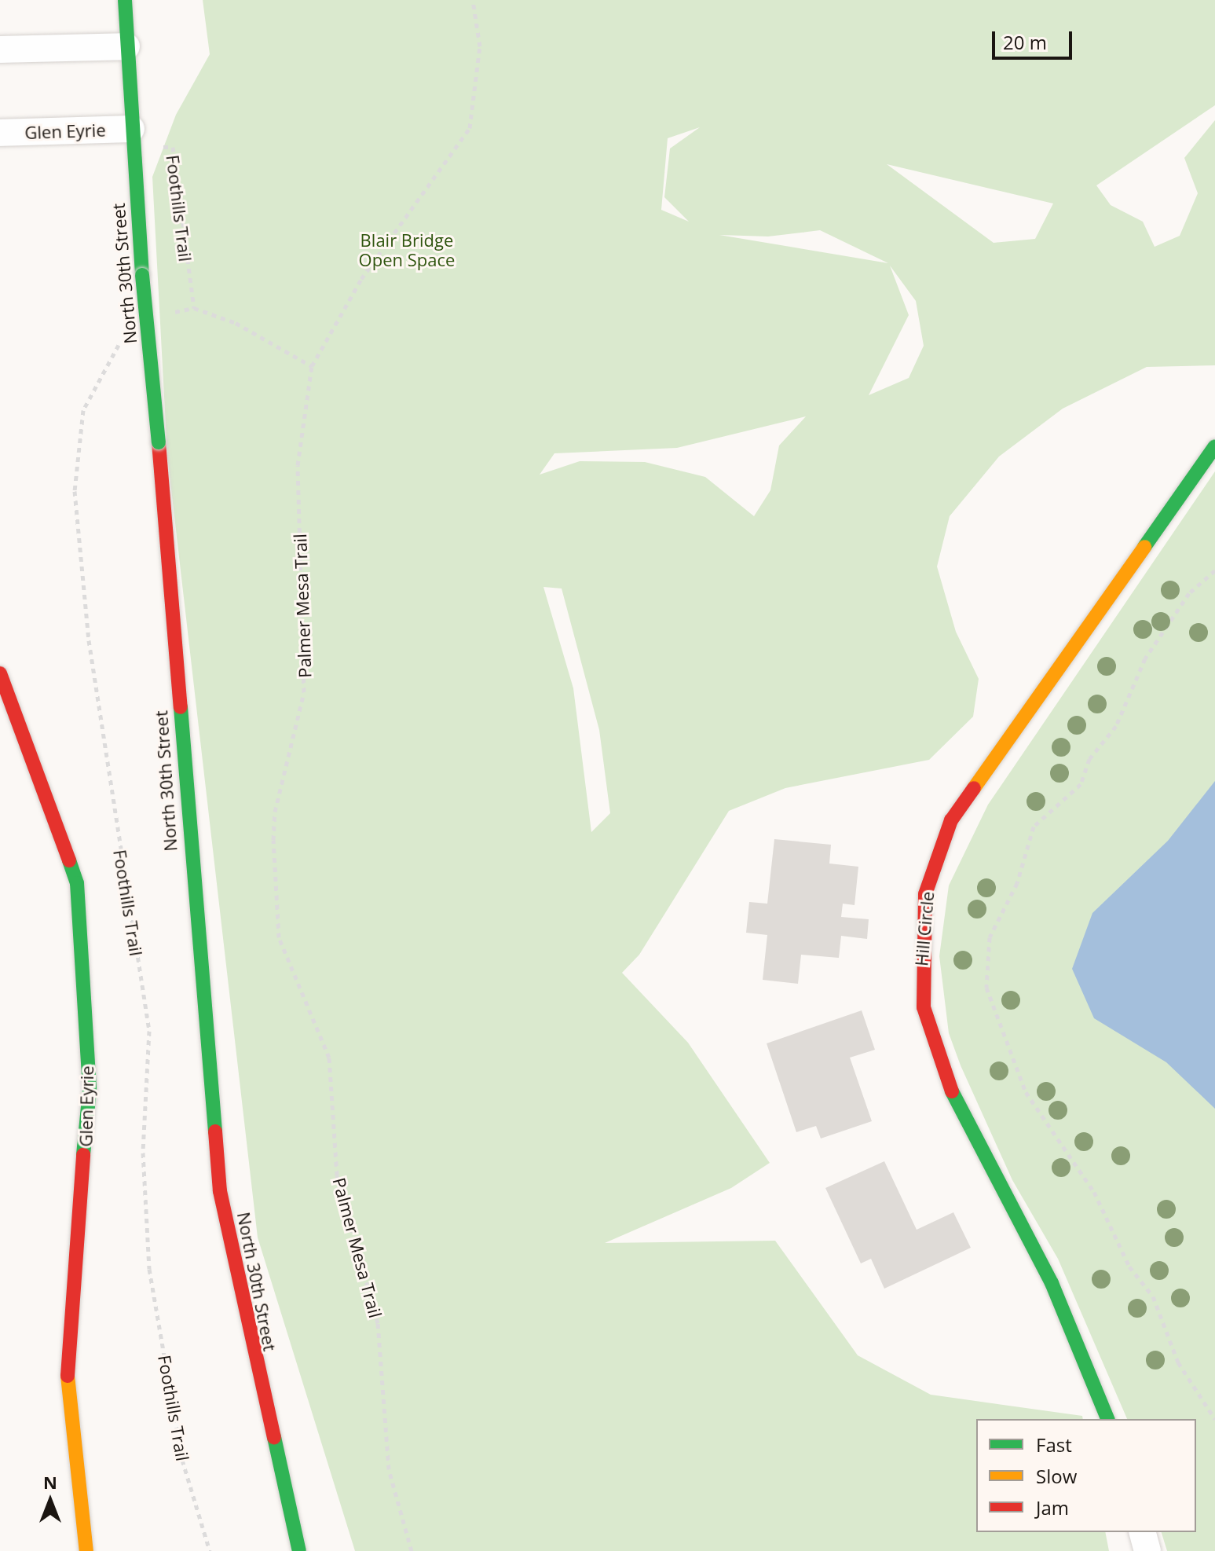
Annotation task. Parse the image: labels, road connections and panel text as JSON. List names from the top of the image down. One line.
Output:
{"streets":{"street":["Glen Eyrie","North 30th Street","Hill Circle"],"path":["Foothills Trail","Palmer Mesa Trail"]},"crossings":[["Glen Eyrie","Foothills Trail"],["Glen Eyrie","North 30th Street"],["Foothills Trail","North 30th Street"]],"parks":["Blair Bridge Open Space"],"legend":["Fast","Slow","Jam"],"scale_bar":"20 m","north":"top"}
